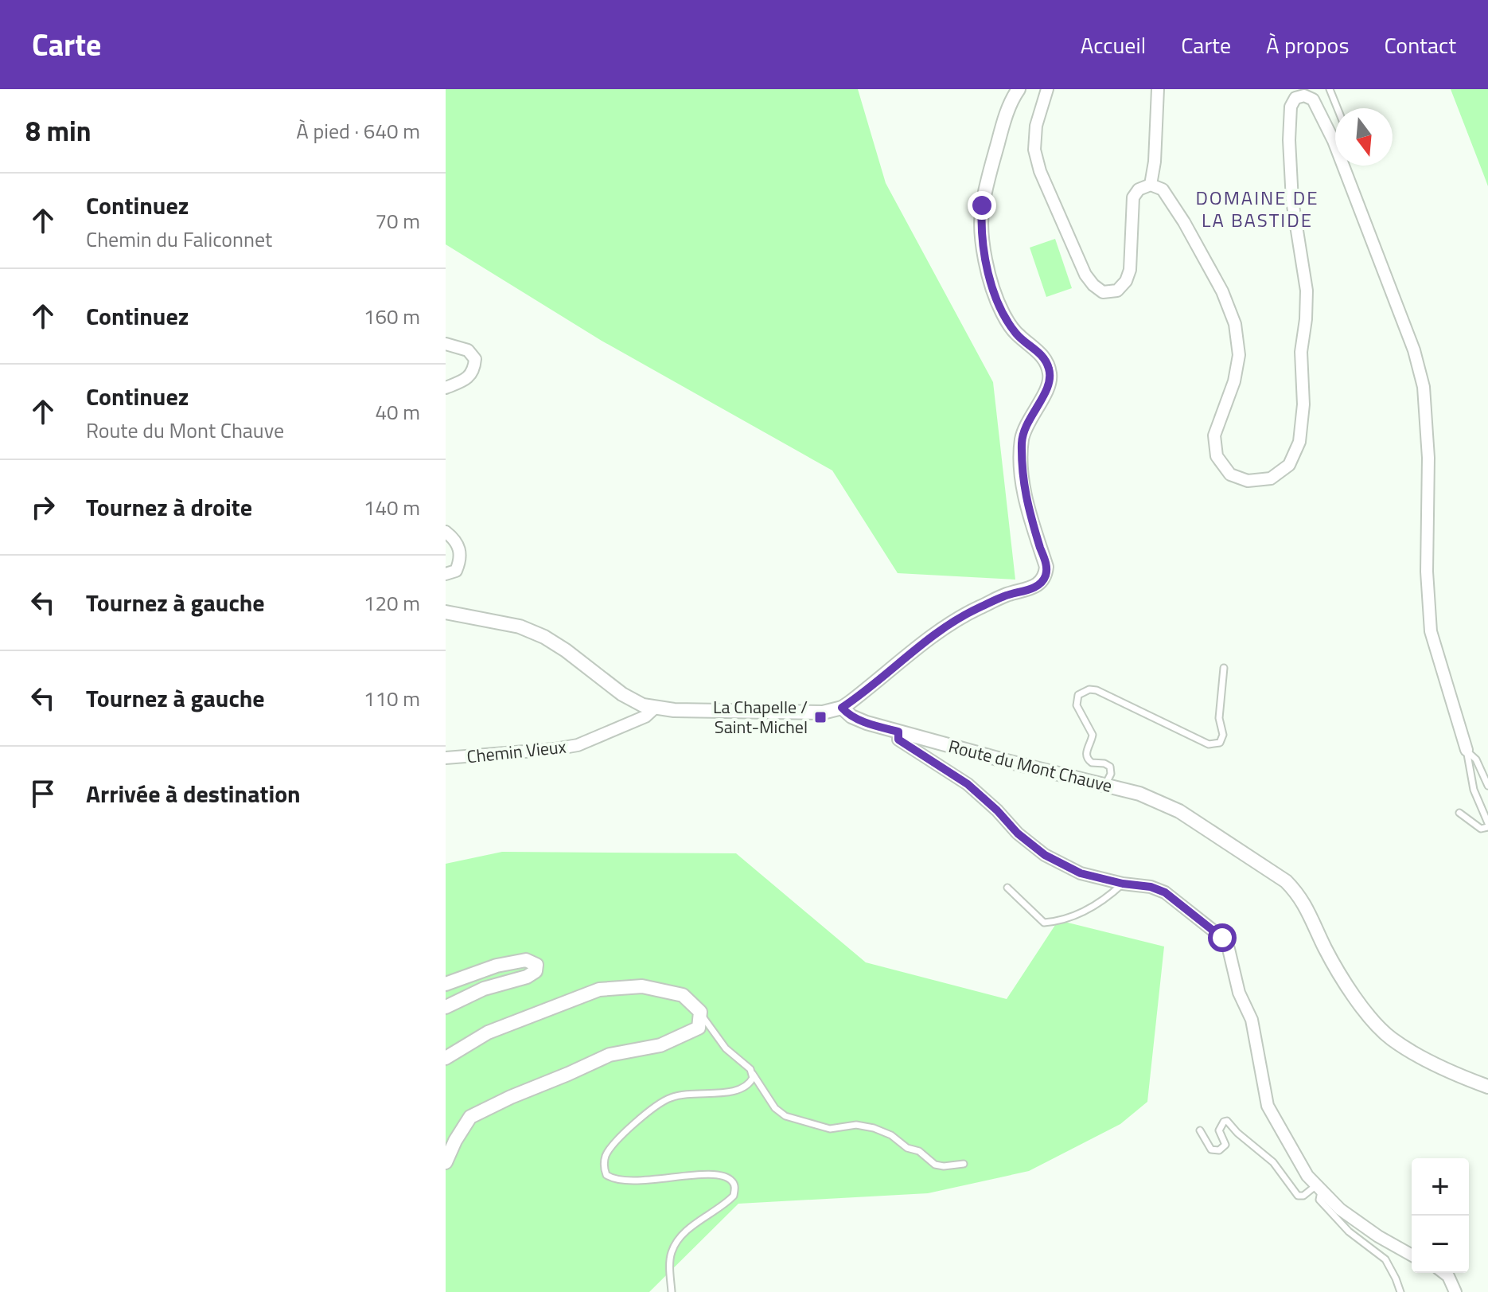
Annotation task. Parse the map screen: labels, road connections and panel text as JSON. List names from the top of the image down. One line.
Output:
{"streets":{"street":["Chemin Vieux","Route du Mont Chauve"]},"districts":["DOMAINE DE LA BASTIDE"],"places":{"transit":["La Chapelle / Saint-Michel"]},"north":"bottom","page":{"header":"Carte","nav":["Accueil","Carte","À propos","Contact"],"heading":["8 min","À pied · 640 m"],"list":[["Continuez","Chemin du Faliconnet","70 m"],["Continuez","160 m"],["Continuez","Route du Mont Chauve","40 m"],["Tournez à droite","140 m"],["Tournez à gauche","120 m"],["Tournez à gauche","110 m"],"Arrivée à destination"],"map_buttons":["+","−"]}}
